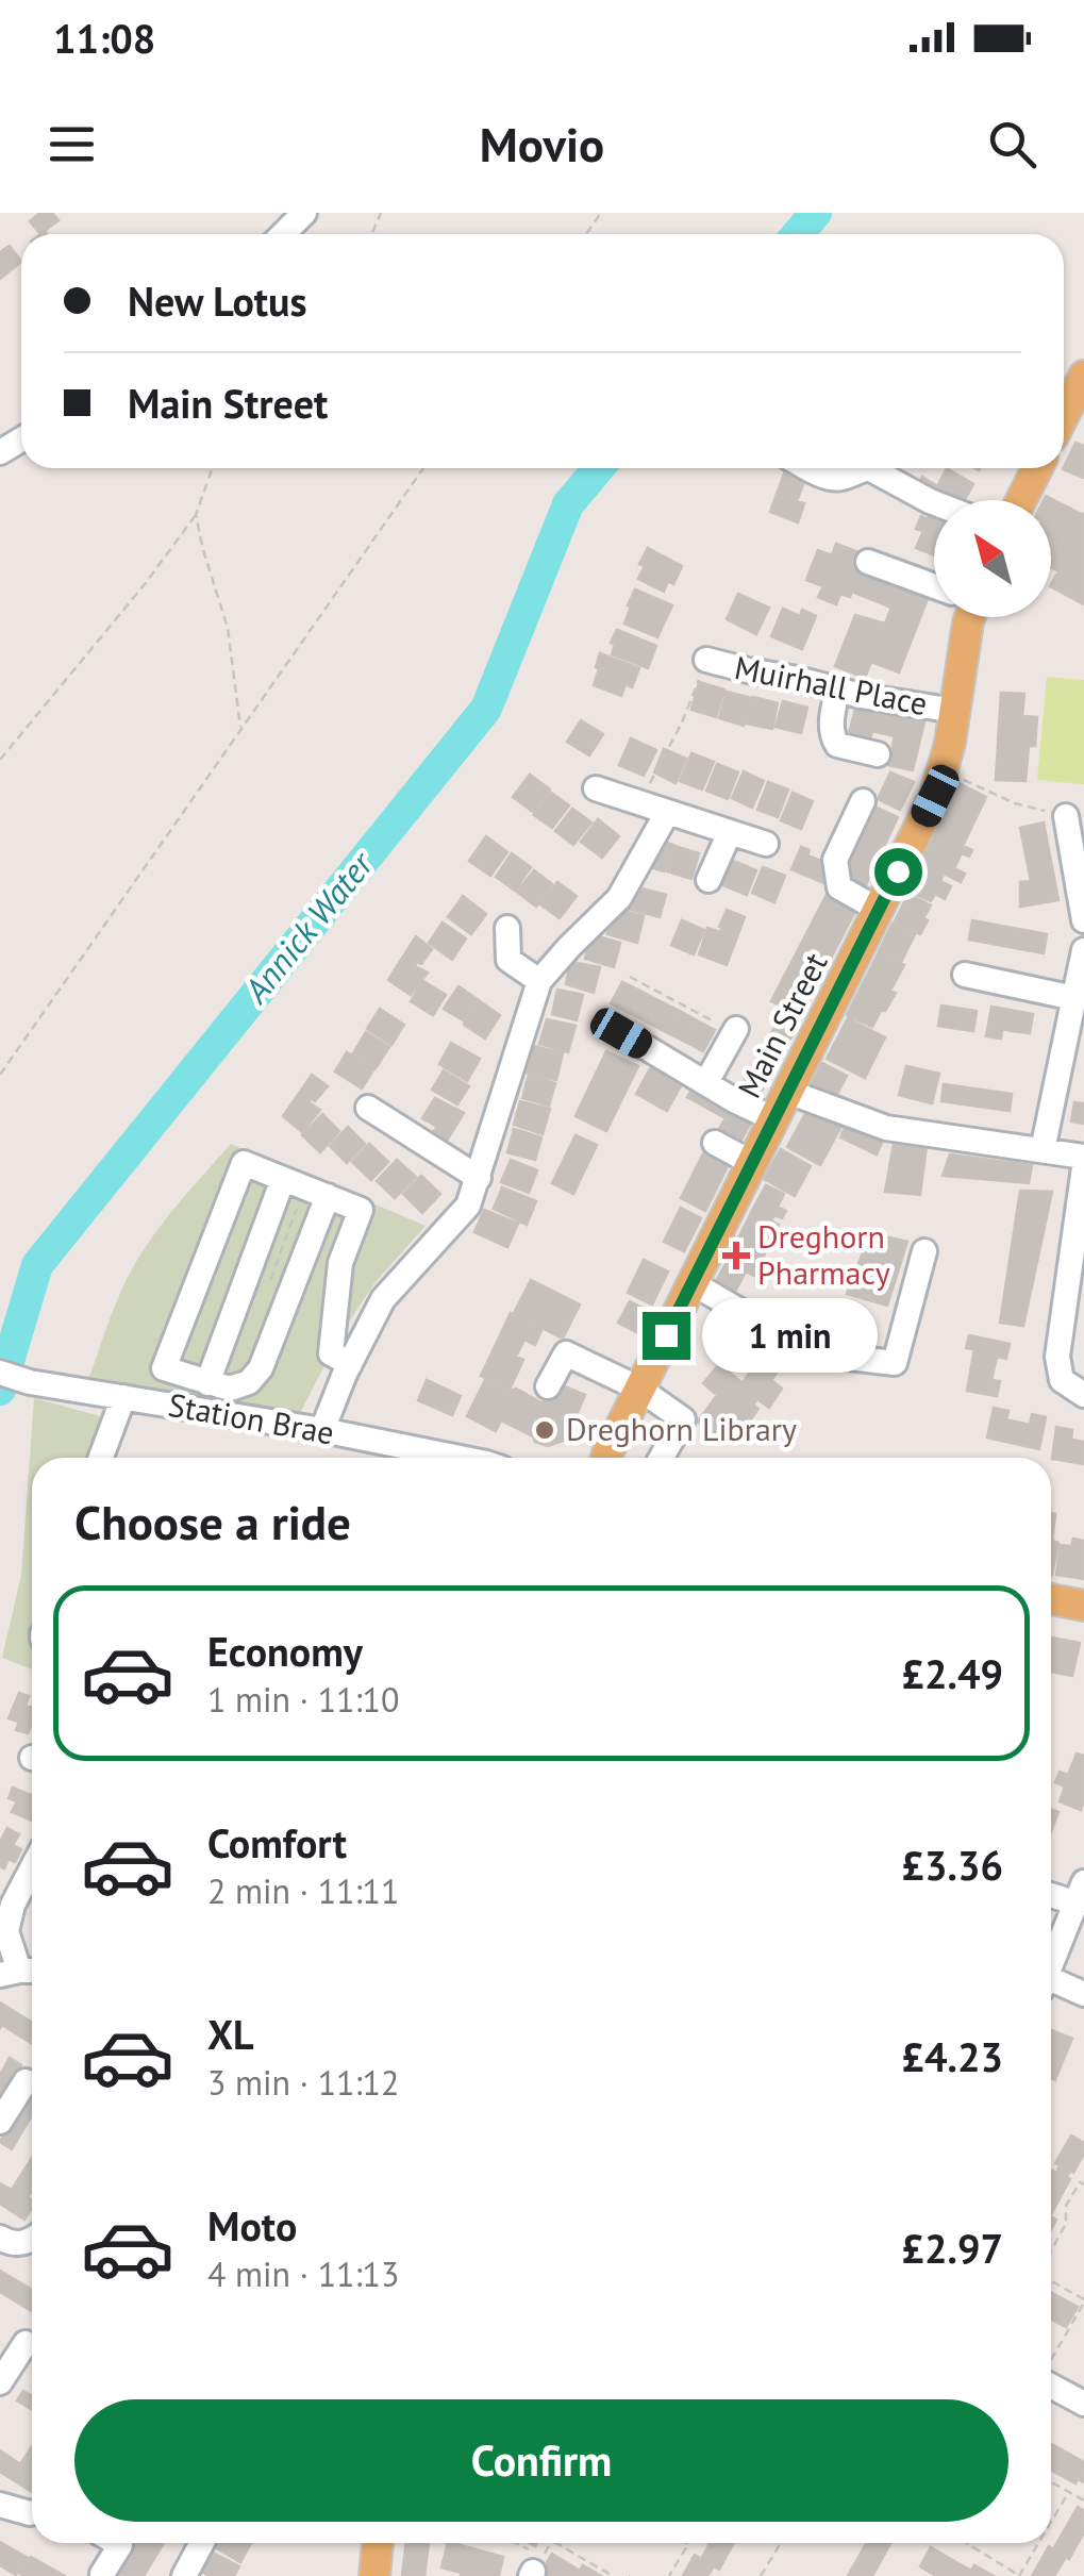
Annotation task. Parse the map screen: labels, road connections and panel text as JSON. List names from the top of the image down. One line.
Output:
{"streets":{"main road":["Main Street"],"street":["Muirhall Place","Station Brae"]},"crossings":[["Muirhall Place","Main Street"]],"water":["Annick Water"],"places":{"health":["Dreghorn Pharmacy"],"other":["Dreghorn Library"]},"north":"top left","page":{"status":"11:08","header":"Movio","banner":["New Lotus","Main Street"],"bubble":"1 min","heading":"Choose a ride","list":[{"name":"Economy","note":"1 min · 11:10","value":"£2.49"},{"name":"Comfort","note":"2 min · 11:11","value":"£3.36"},{"name":"XL","note":"3 min · 11:12","value":"£4.23"},{"name":"Moto","note":"4 min · 11:13","value":"£2.97"}],"buttons":"Confirm"}}
